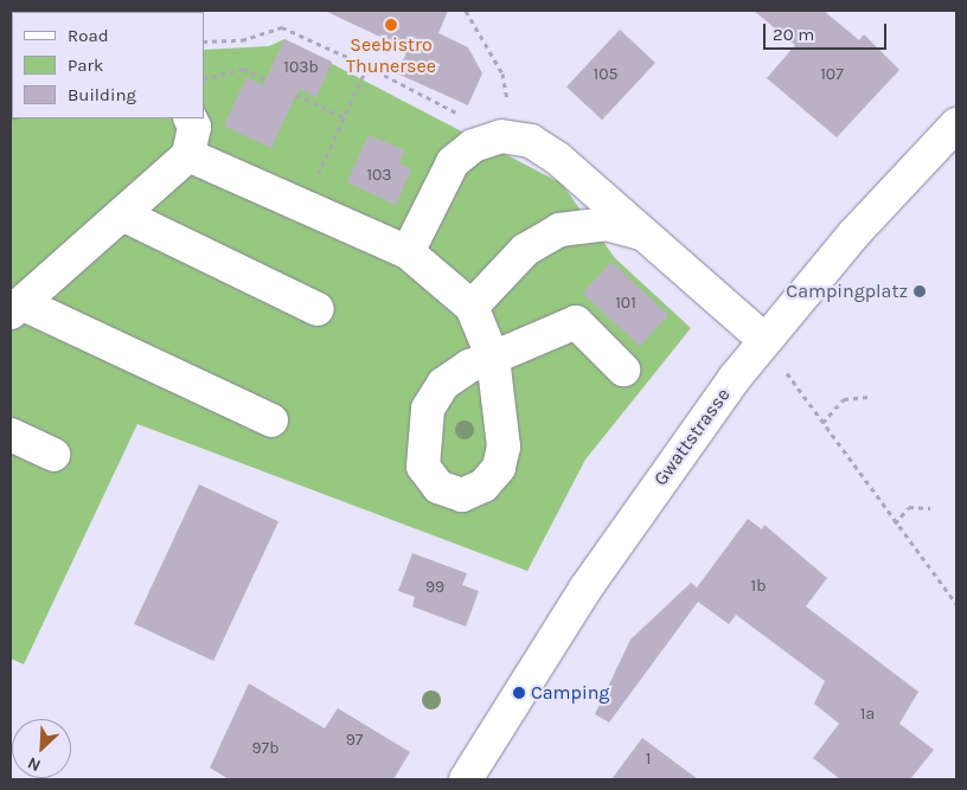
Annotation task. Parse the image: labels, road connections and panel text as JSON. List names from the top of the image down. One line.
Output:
{"streets":{"main road":["Gwattstrasse"]},"places":["Seebistro Thunersee","Campingplatz","Camping"],"house_numbers":["103b","105","107","103","101","1b","99","1a","97","97b","1"],"legend":["Road","Park","Building"],"scale_bar":"20 m","north":"bottom left"}
